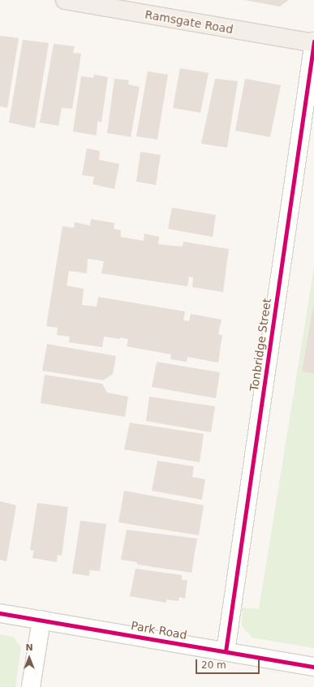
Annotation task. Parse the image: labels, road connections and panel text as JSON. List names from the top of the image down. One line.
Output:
{"streets":{"main road":["Ramsgate Road"],"street":["Tonbridge Street","Park Road"]},"crossings":[["Ramsgate Road","Tonbridge Street"],["Tonbridge Street","Park Road"]],"scale_bar":"20 m","north":"top"}
